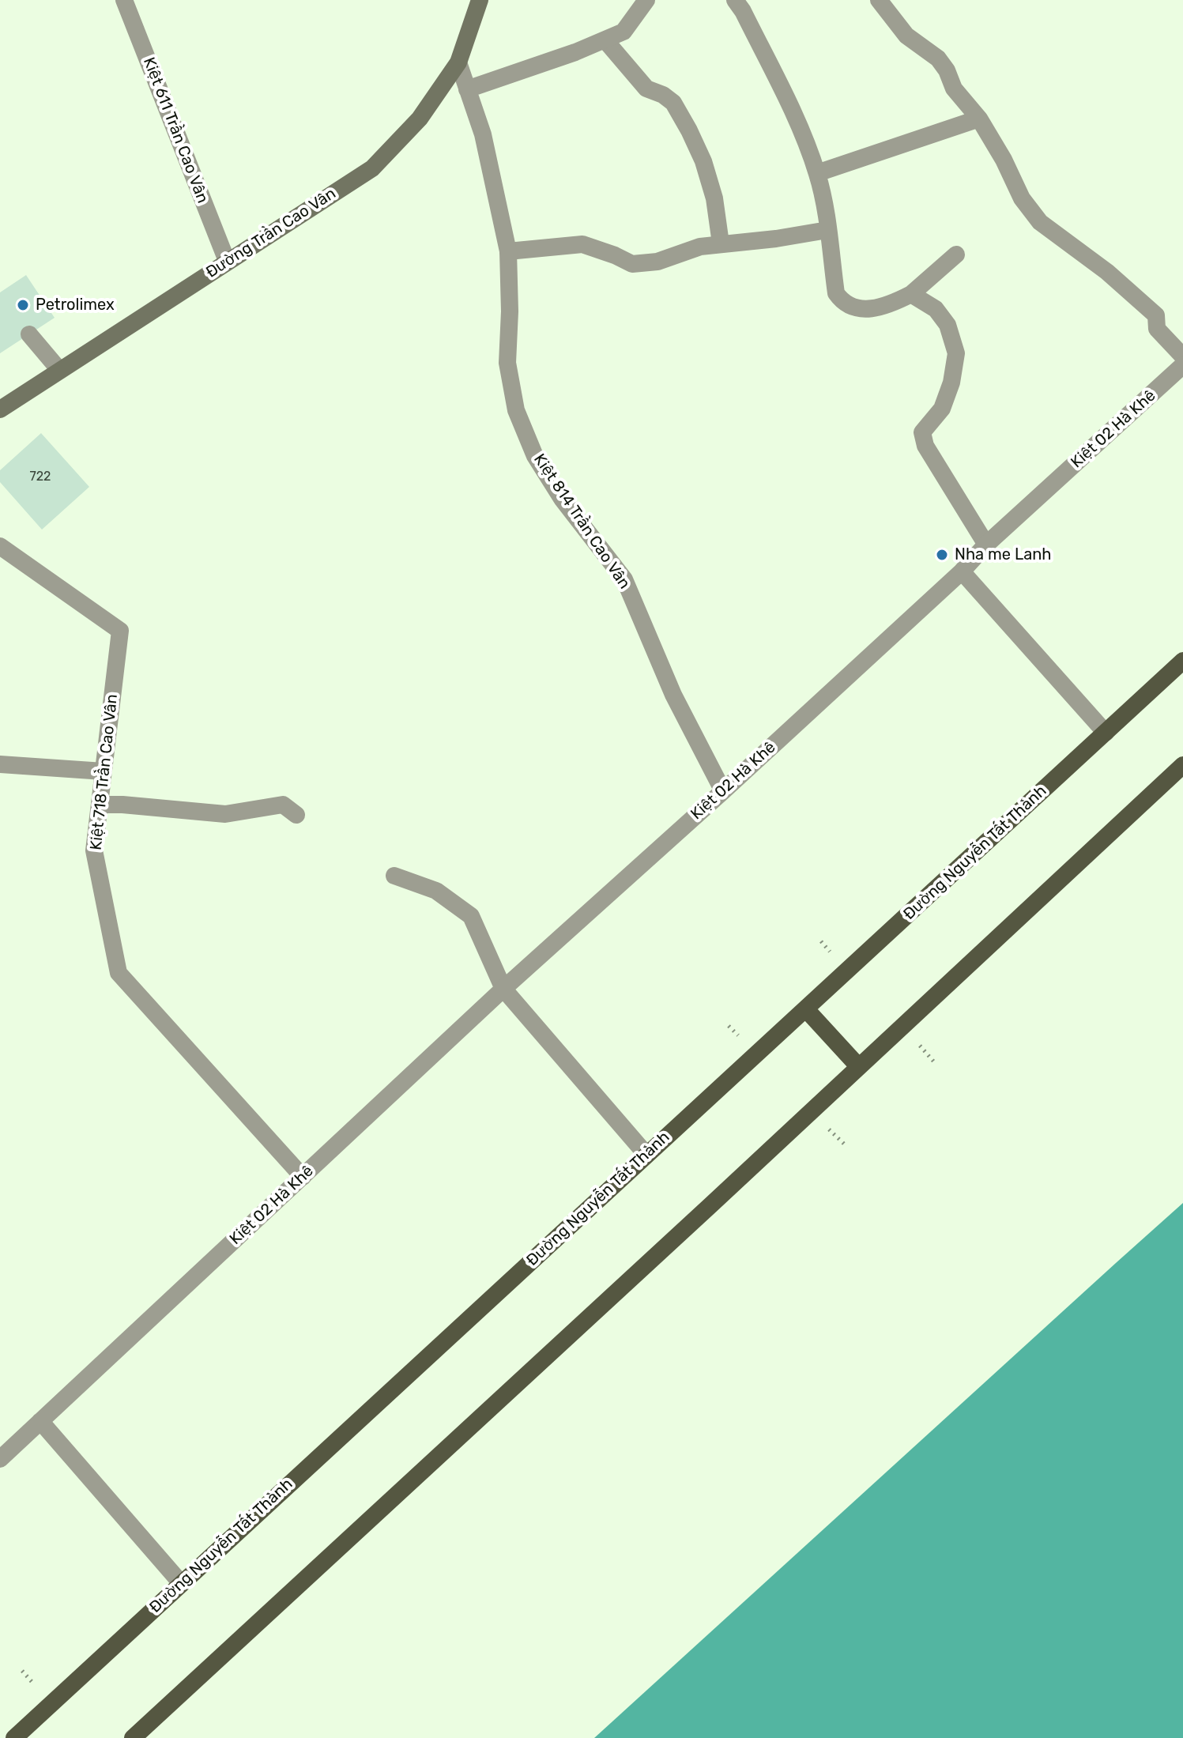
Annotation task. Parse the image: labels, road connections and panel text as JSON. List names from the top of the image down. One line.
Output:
{"streets":{"main road":["Đường Trần Cao Vân","Đường Nguyễn Tất Thành"],"street":["Kiệt 611 Trần Cao Vân","Kiệt 02 Hà Khê","Kiệt 814 Trần Cao Vân","Kiệt 718 Trần Cao Vân"]},"crossings":[["Kiệt 611 Trần Cao Vân","Đường Trần Cao Vân"],["Đường Trần Cao Vân","Kiệt 814 Trần Cao Vân"],["Kiệt 02 Hà Khê","Kiệt 814 Trần Cao Vân"],["Kiệt 02 Hà Khê","Kiệt 718 Trần Cao Vân"]],"places":["Petrolimex","Nha me Lanh"],"house_numbers":["722"]}
